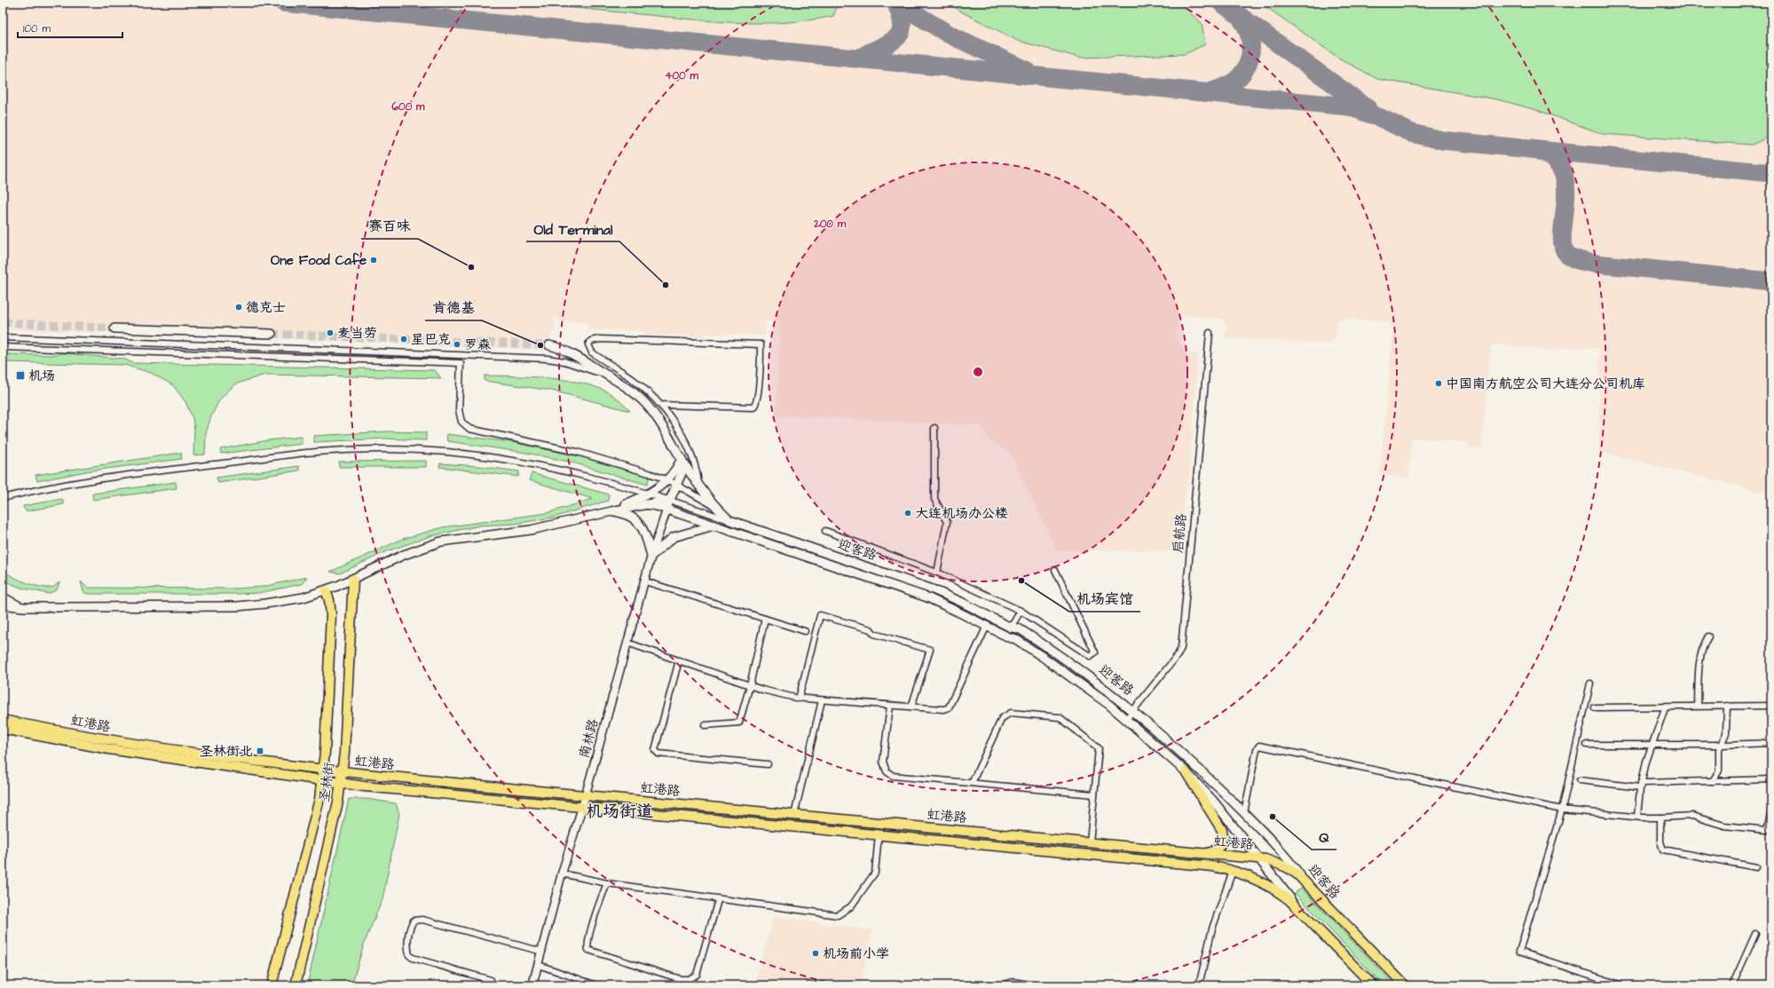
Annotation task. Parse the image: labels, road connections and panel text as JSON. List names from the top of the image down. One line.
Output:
{"streets":{"highway":["迎客路","虹港路","圣林街"],"street":["启航路","南林路"]},"crossings":[["启航路","迎客路"],["迎客路","虹港路"],["迎客路","南林路"],["虹港路","南林路"],["虹港路","圣林街"]],"districts":["机场街道"],"places":{"other":["One Food Cafe","赛百味","Old Terminal","德克士","麦当劳","星巴克","罗森","肯德基","中国南方航空公司大连分公司机库","大连机场办公楼","机场宾馆","Q","机场前小学"],"transit":["机场","圣林街北"]},"scale_bar":"100 m","rings":["400 m","600 m","200 m"]}
